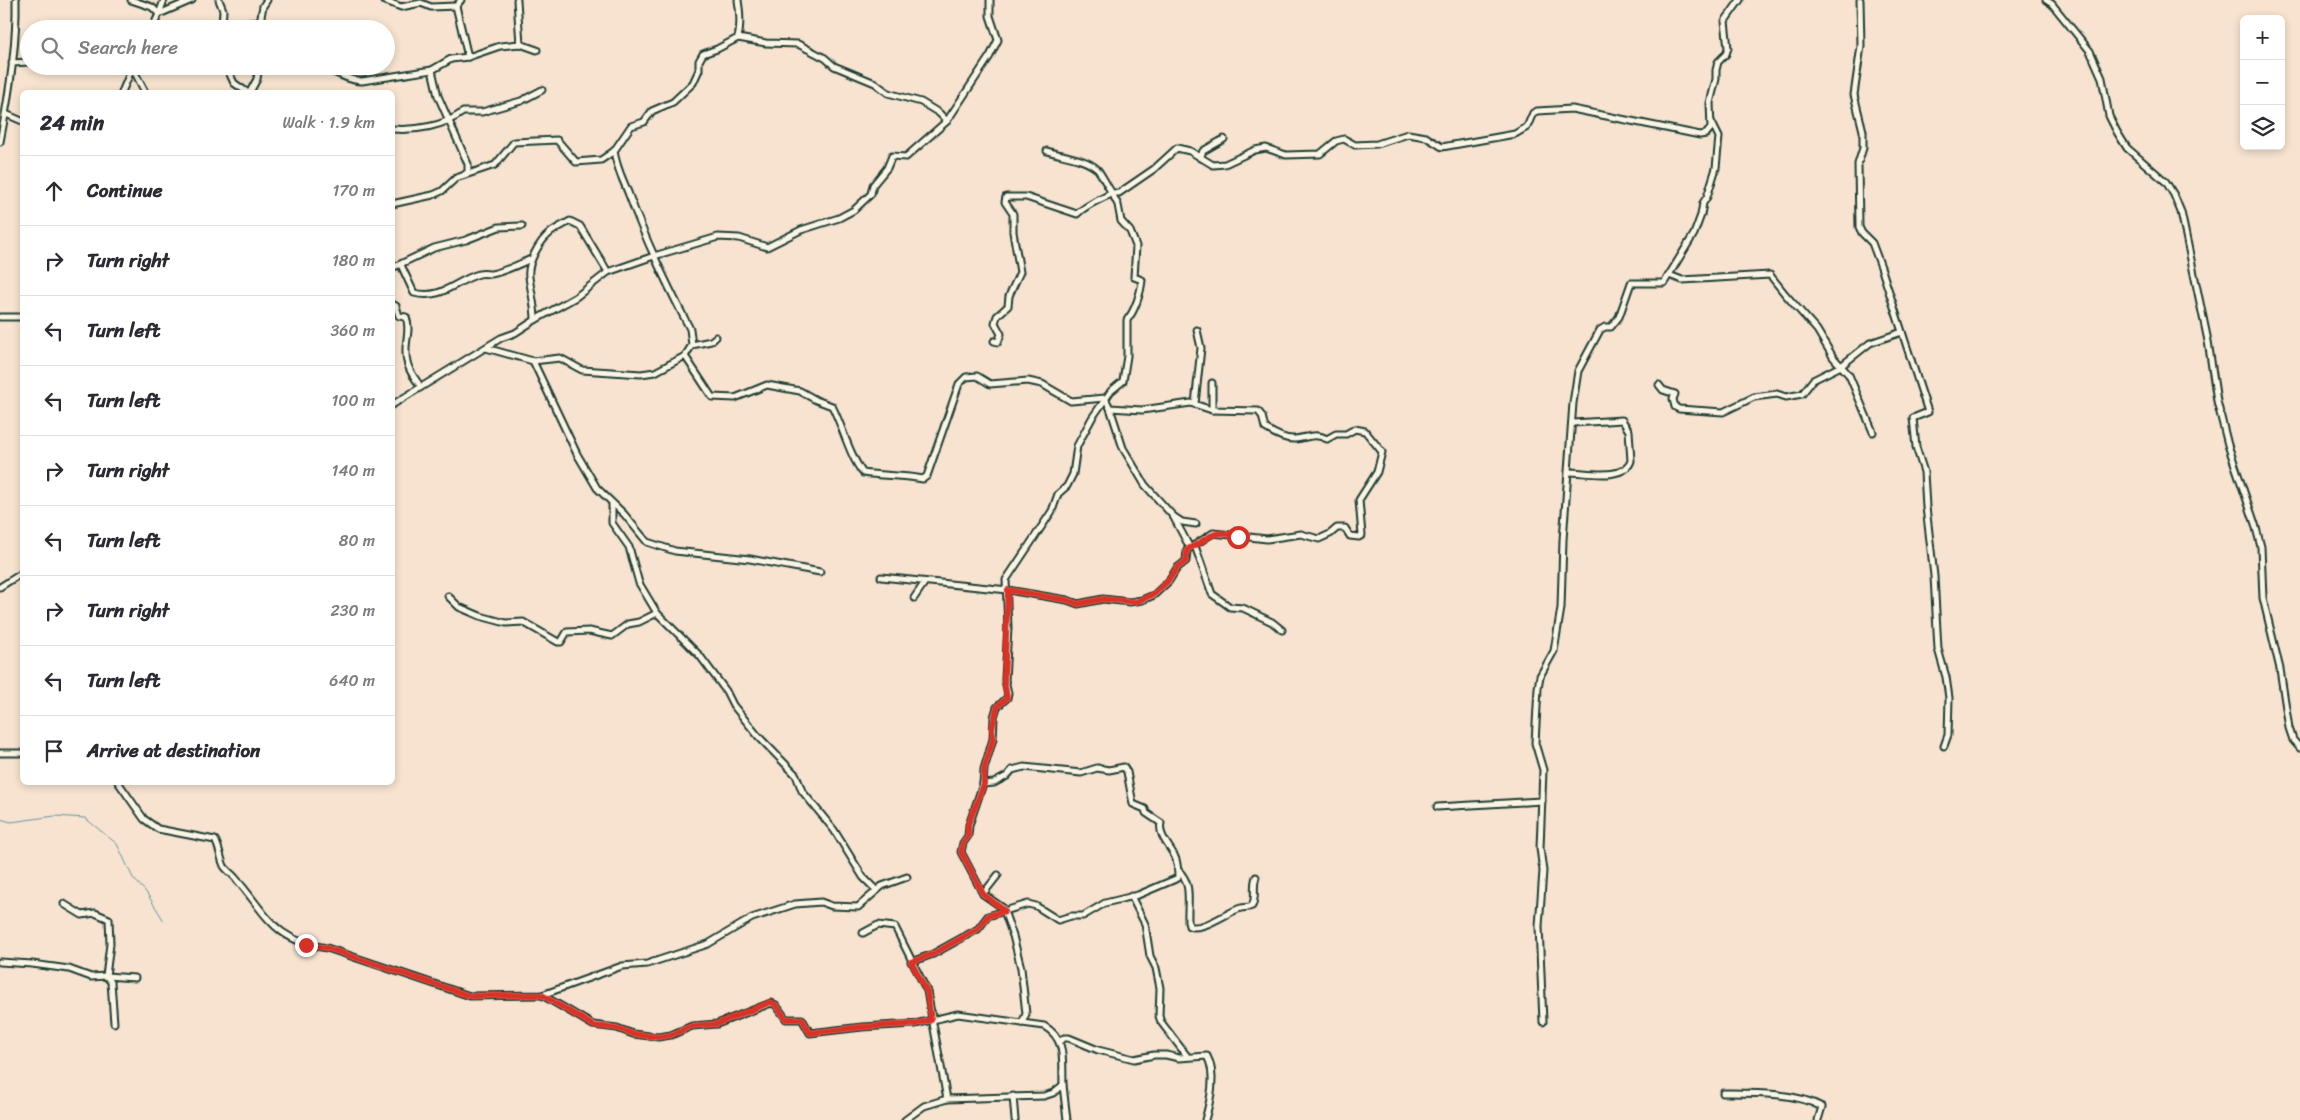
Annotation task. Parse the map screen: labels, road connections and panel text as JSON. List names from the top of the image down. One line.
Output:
{"page":{"map_buttons":["+","−"],"search":"Search here","heading":["24 min","Walk · 1.9 km"],"list":[["Continue","170 m"],["Turn right","180 m"],["Turn left","360 m"],["Turn left","100 m"],["Turn right","140 m"],["Turn left","80 m"],["Turn right","230 m"],["Turn left","640 m"],"Arrive at destination"]}}
